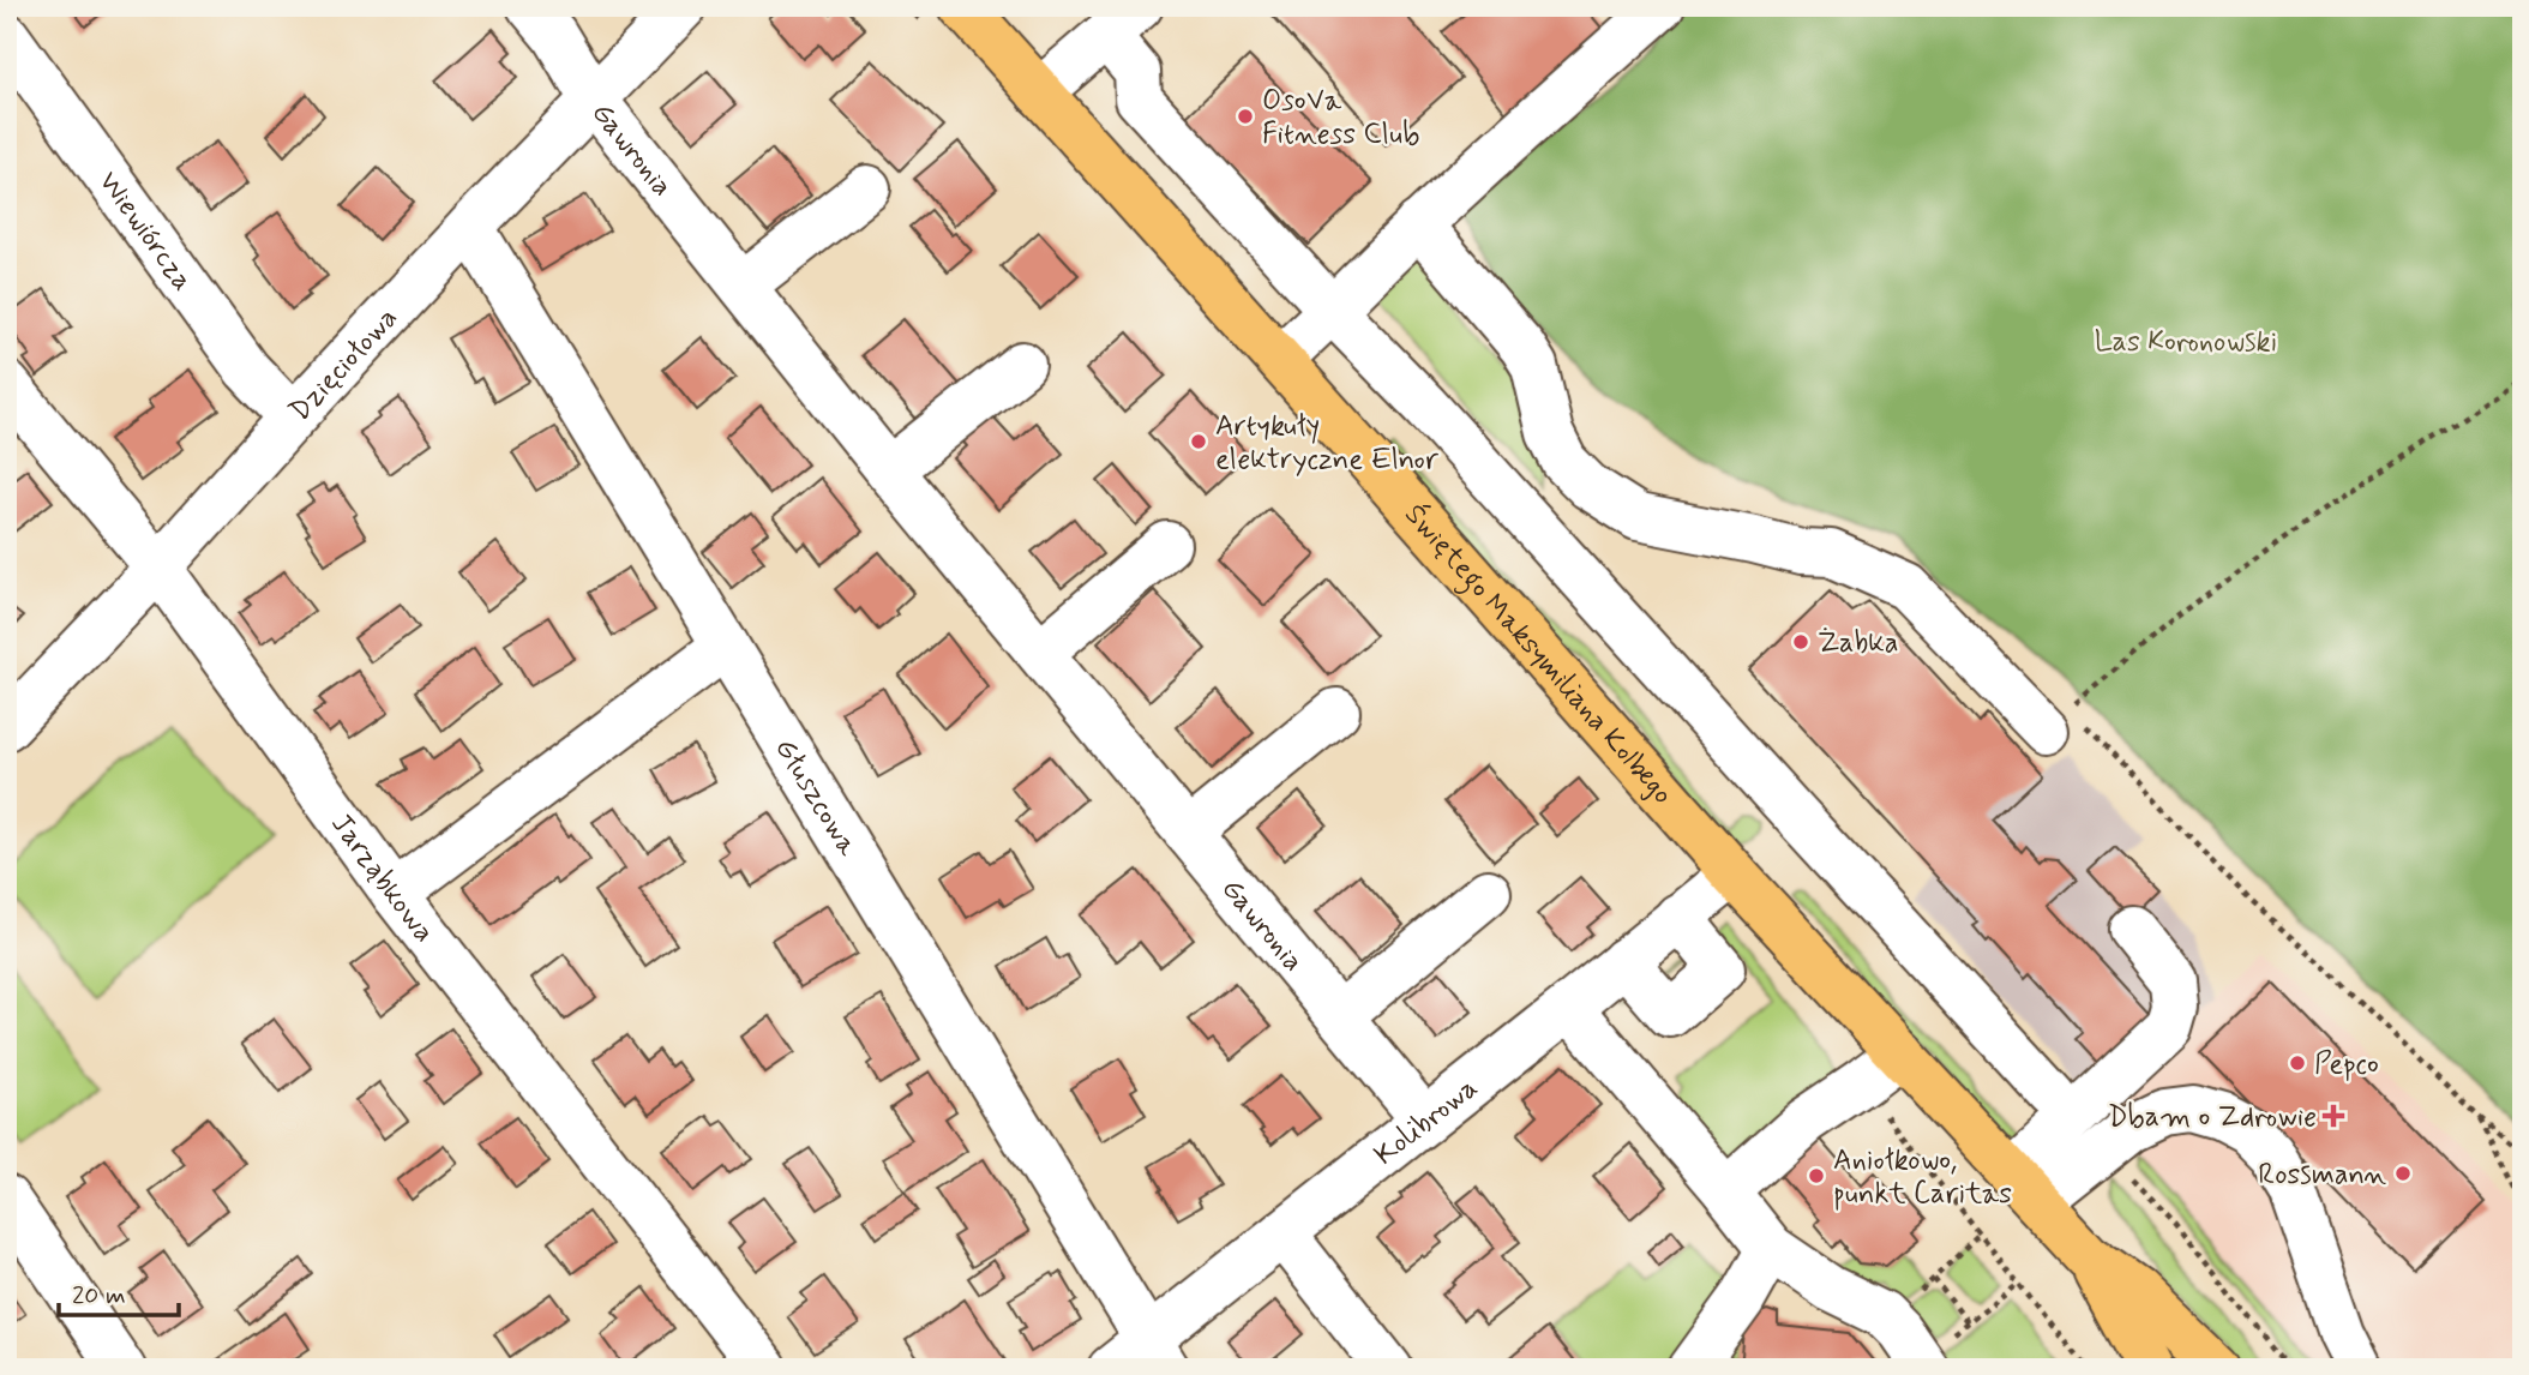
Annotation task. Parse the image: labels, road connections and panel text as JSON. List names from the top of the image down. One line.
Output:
{"streets":{"main road":["Świętego Maksymiliana Kolbego"],"street":["Gawronia","Wiewiórcza","Dzięciołowa","Głuszcowa","Jarząbkowa","Kolibrowa"]},"crossings":[["Gawronia","Dzięciołowa"],["Gawronia","Kolibrowa"],["Wiewiórcza","Dzięciołowa"],["Dzięciołowa","Głuszcowa"],["Dzięciołowa","Jarząbkowa"],["Świętego Maksymiliana Kolbego","Kolibrowa"],["Głuszcowa","Kolibrowa"]],"parks":["Las Koronowski"],"places":{"other":["OsoVa Fitness Club","Artykuły elektryczne Elnor","Żabka","Pepco","Rossmann","Aniołkowo, punkt Caritas"],"health":["Dbam o Zdrowie"]},"scale_bar":"20 m"}
